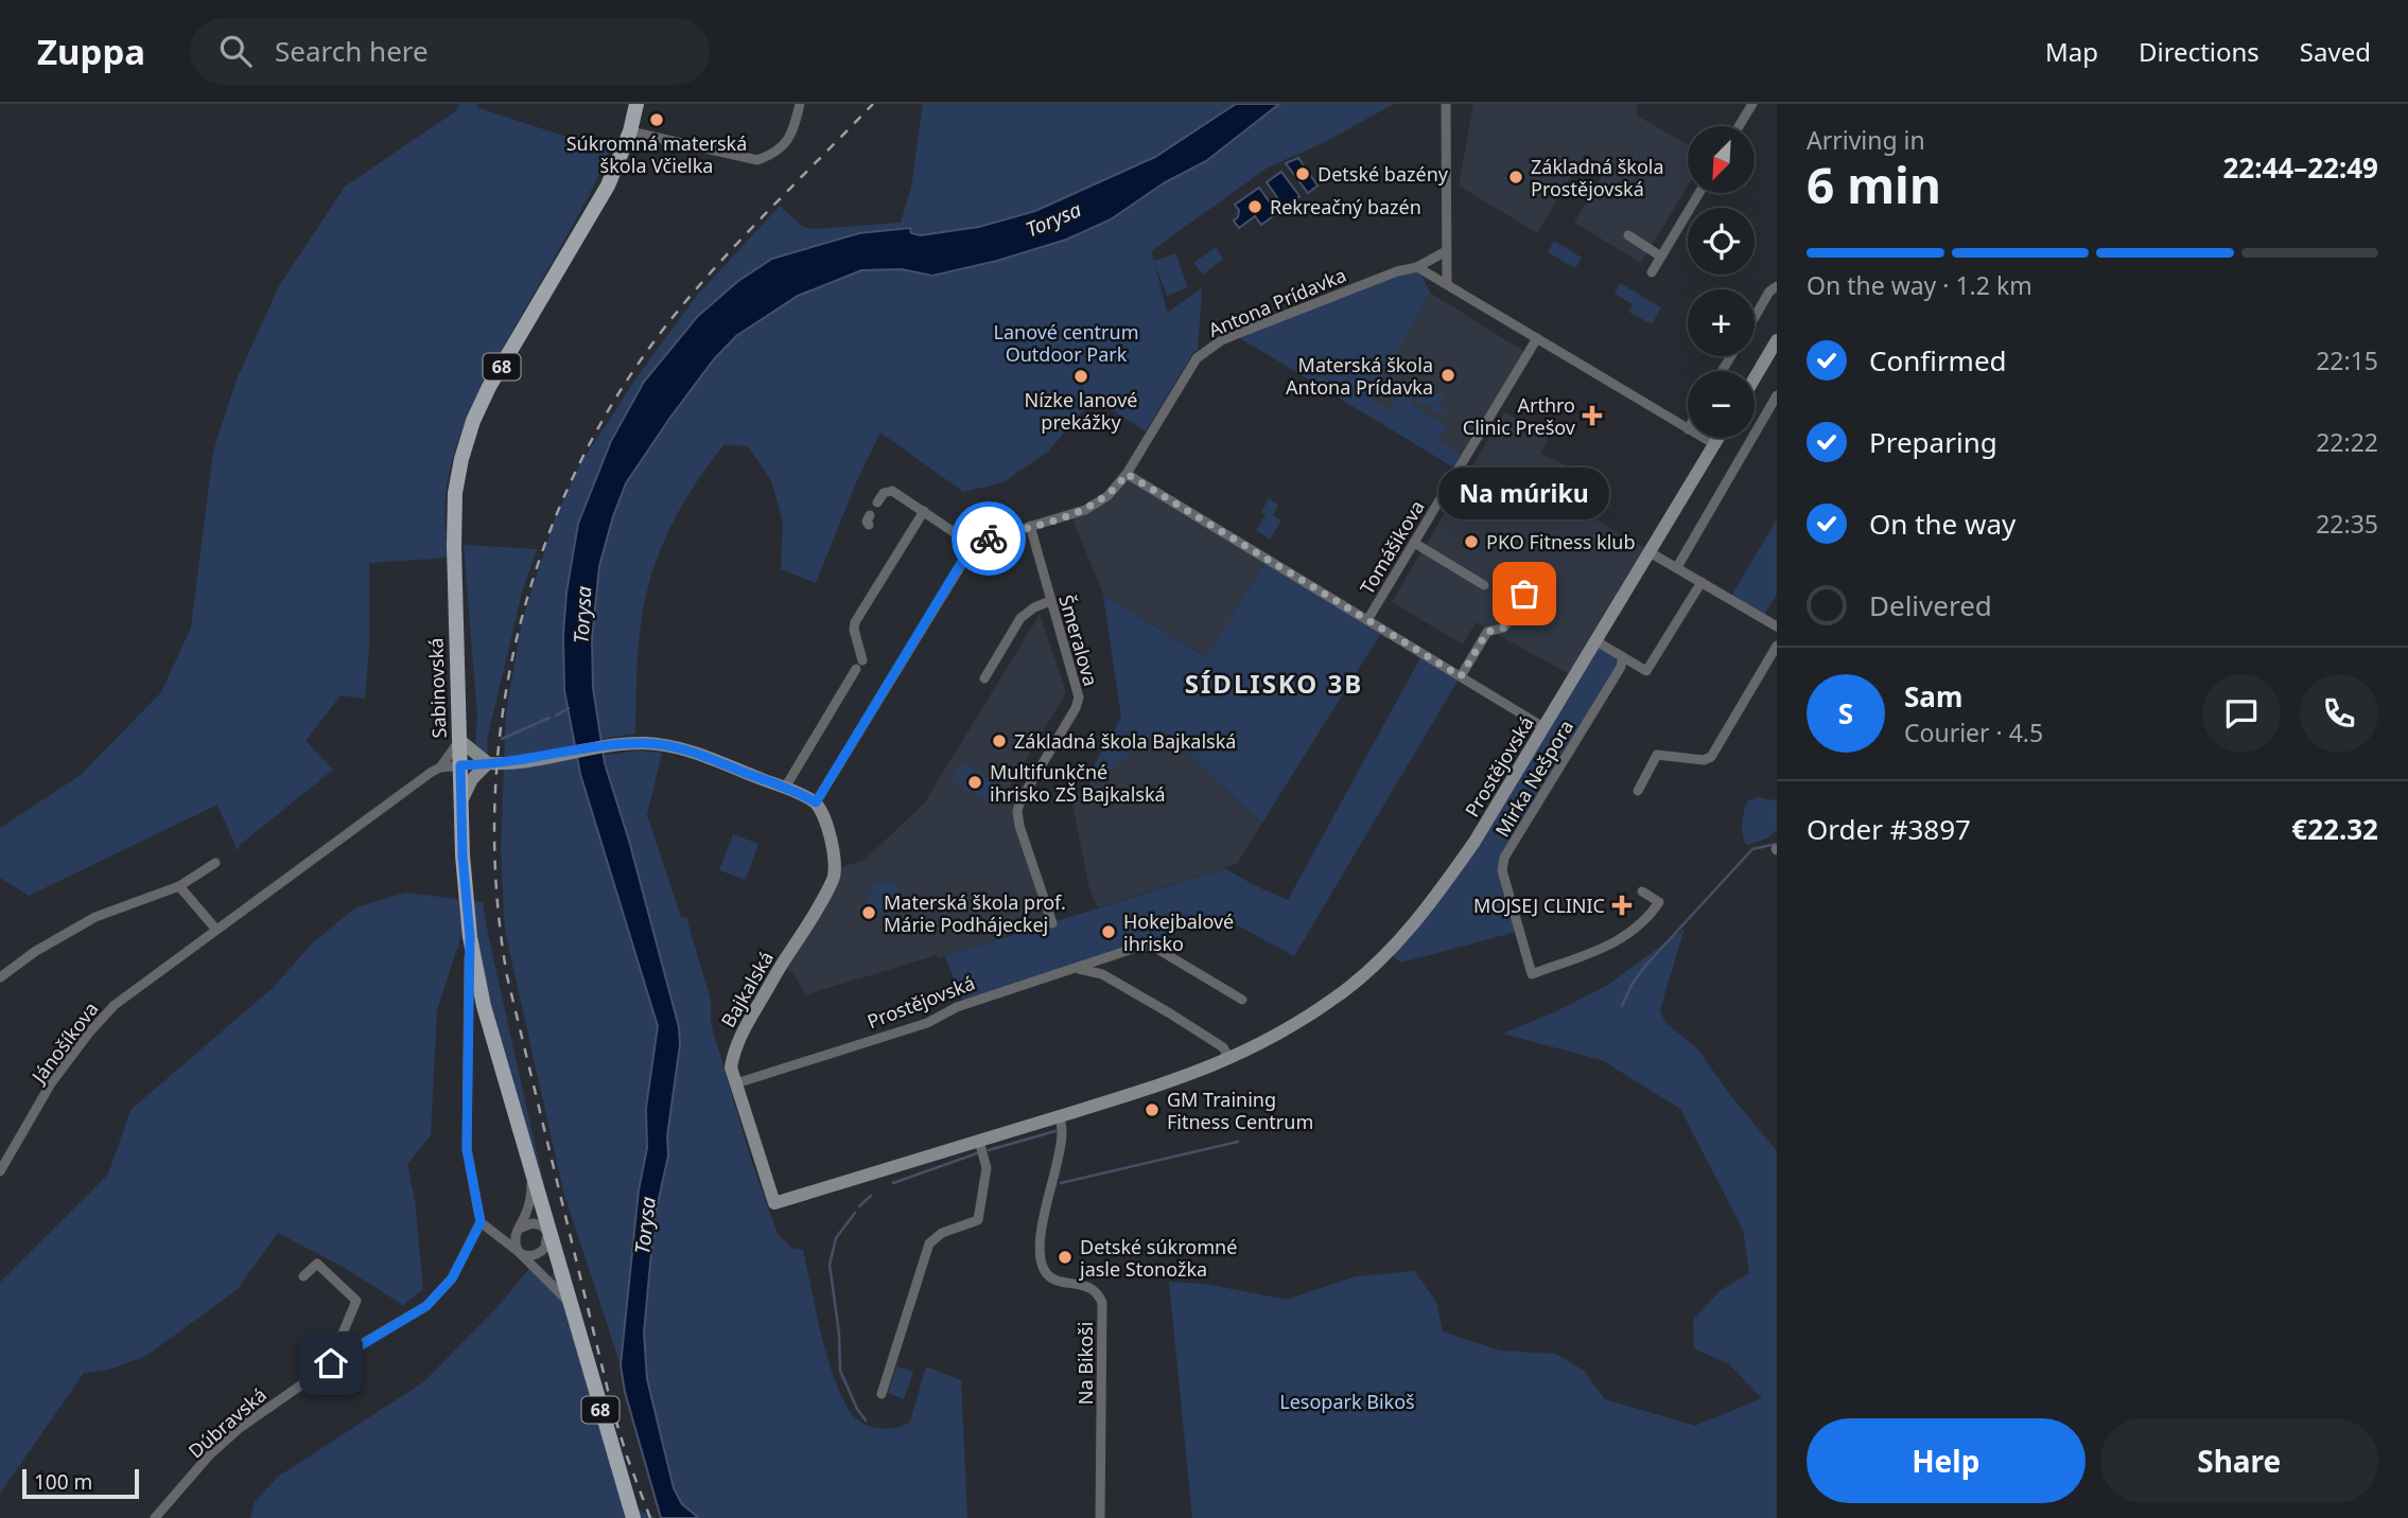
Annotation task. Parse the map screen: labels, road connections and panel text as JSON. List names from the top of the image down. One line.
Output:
{"streets":{"main road":["68","Sabinovská"],"street":["Antona Prídavka","Tomášikova","Šmeralova","Prostějovská","Mirka Nešpora","Bajkalská","Jánošíkova","Na Bikoši","Dúbravská"]},"crossings":[["Antona Prídavka","Tomášikova"],["68","Sabinovská"],["Tomášikova","Prostějovská"],["Sabinovská","Jánošíkova"],["Prostějovská","Bajkalská"],["Prostějovská","Na Bikoši"]],"districts":["SÍDLISKO 3B"],"water":["Torysa"],"parks":["Lanové centrum Outdoor Park","Lesopark Bikoš"],"places":{"other":["Súkromná materská škola Včielka","Detské bazény","Základná škola Prostějovská","Rekreačný bazén","Materská škola Antona Prídavka","Nízke lanové prekážky","PKO Fitness klub","Na múriku","Základná škola Bajkalská","Multifunkčné ihrisko ZŠ Bajkalská","Materská škola prof. Márie Podhájeckej","Hokejbalové ihrisko","GM Training Fitness Centrum","Detské súkromné jasle Stonožka"],"health":["Arthro Clinic Prešov","MOJSEJ CLINIC"]},"scale_bar":"100 m","north":"bottom left","page":{"header":"Zuppa","search":"Search here","nav":["Map","Directions","Saved"],"heading":["6 min","Arriving in","22:44–22:49"],"panel":["Sam","Courier · 4.5","Order #3897","€22.32"],"map_buttons":["+","−"],"bar":"On the way · 1.2 km","list":[["Confirmed","22:15"],["Preparing","22:22"],["On the way","22:35"],"Delivered"],"bubble":"Na múriku","round":"S","buttons":["Help","Share"],"scale":"100 m"}}
